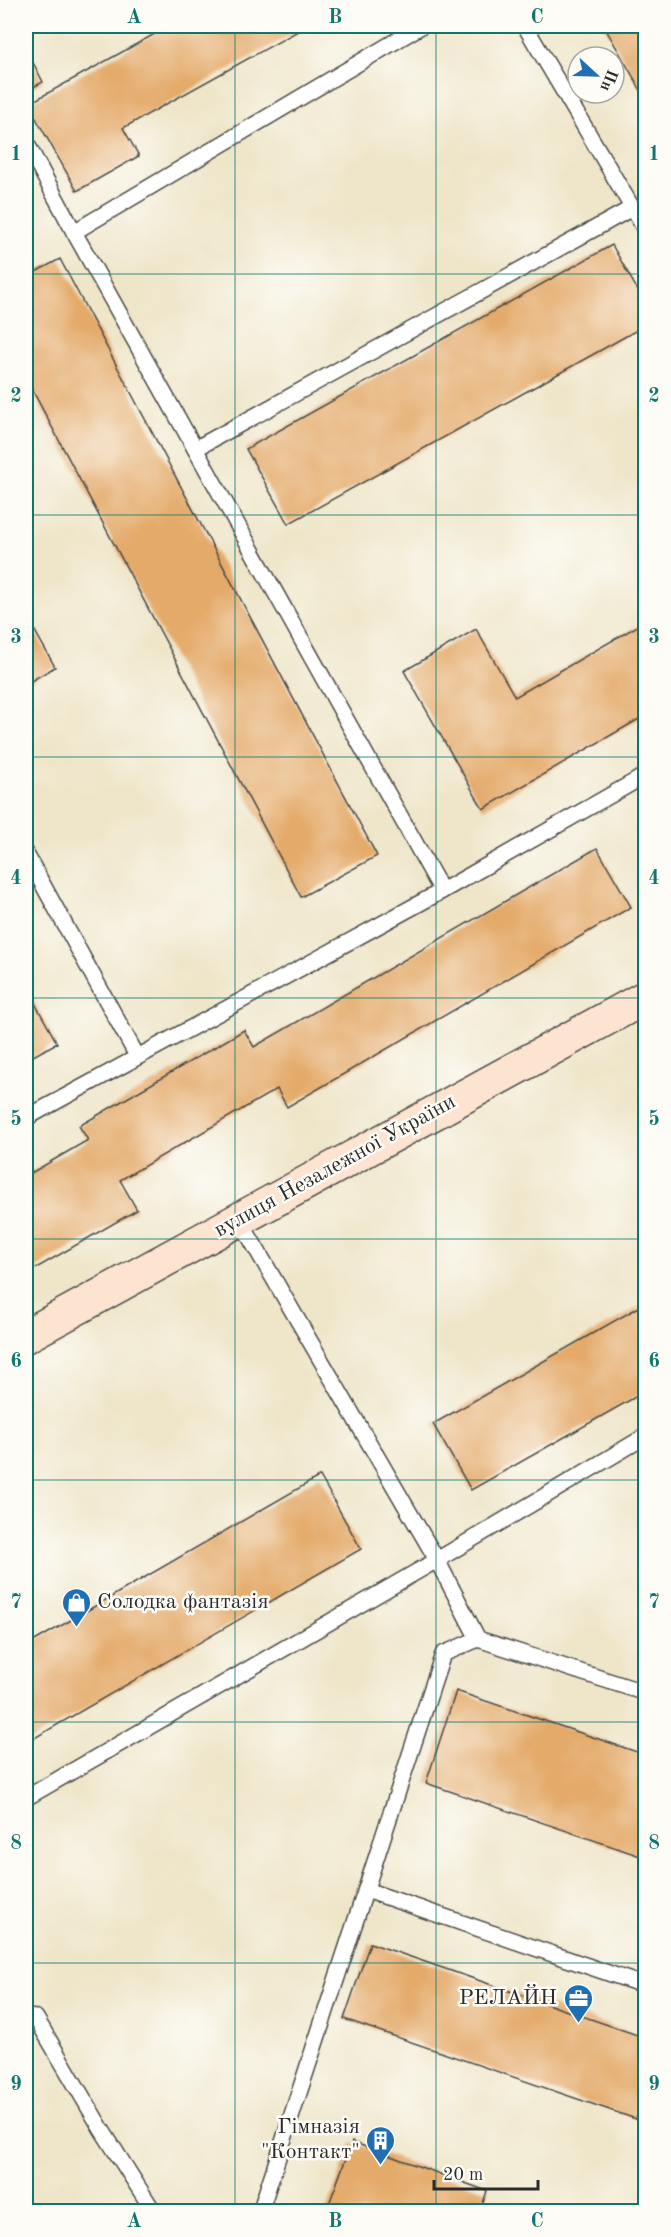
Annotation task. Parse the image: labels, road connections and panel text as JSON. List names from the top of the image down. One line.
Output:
{"streets":{"street":["вулиця Незалежної України"]},"places":{"shop":["Солодка фантазія"],"office":["РЕЛАЙН"],"building":["Гімназія \"Контакт\""]},"scale_bar":"20 m","north":"right","grid":{"columns":["A","B","C"],"rows":["1","2","3","4","5","6","7","8","9"]}}
